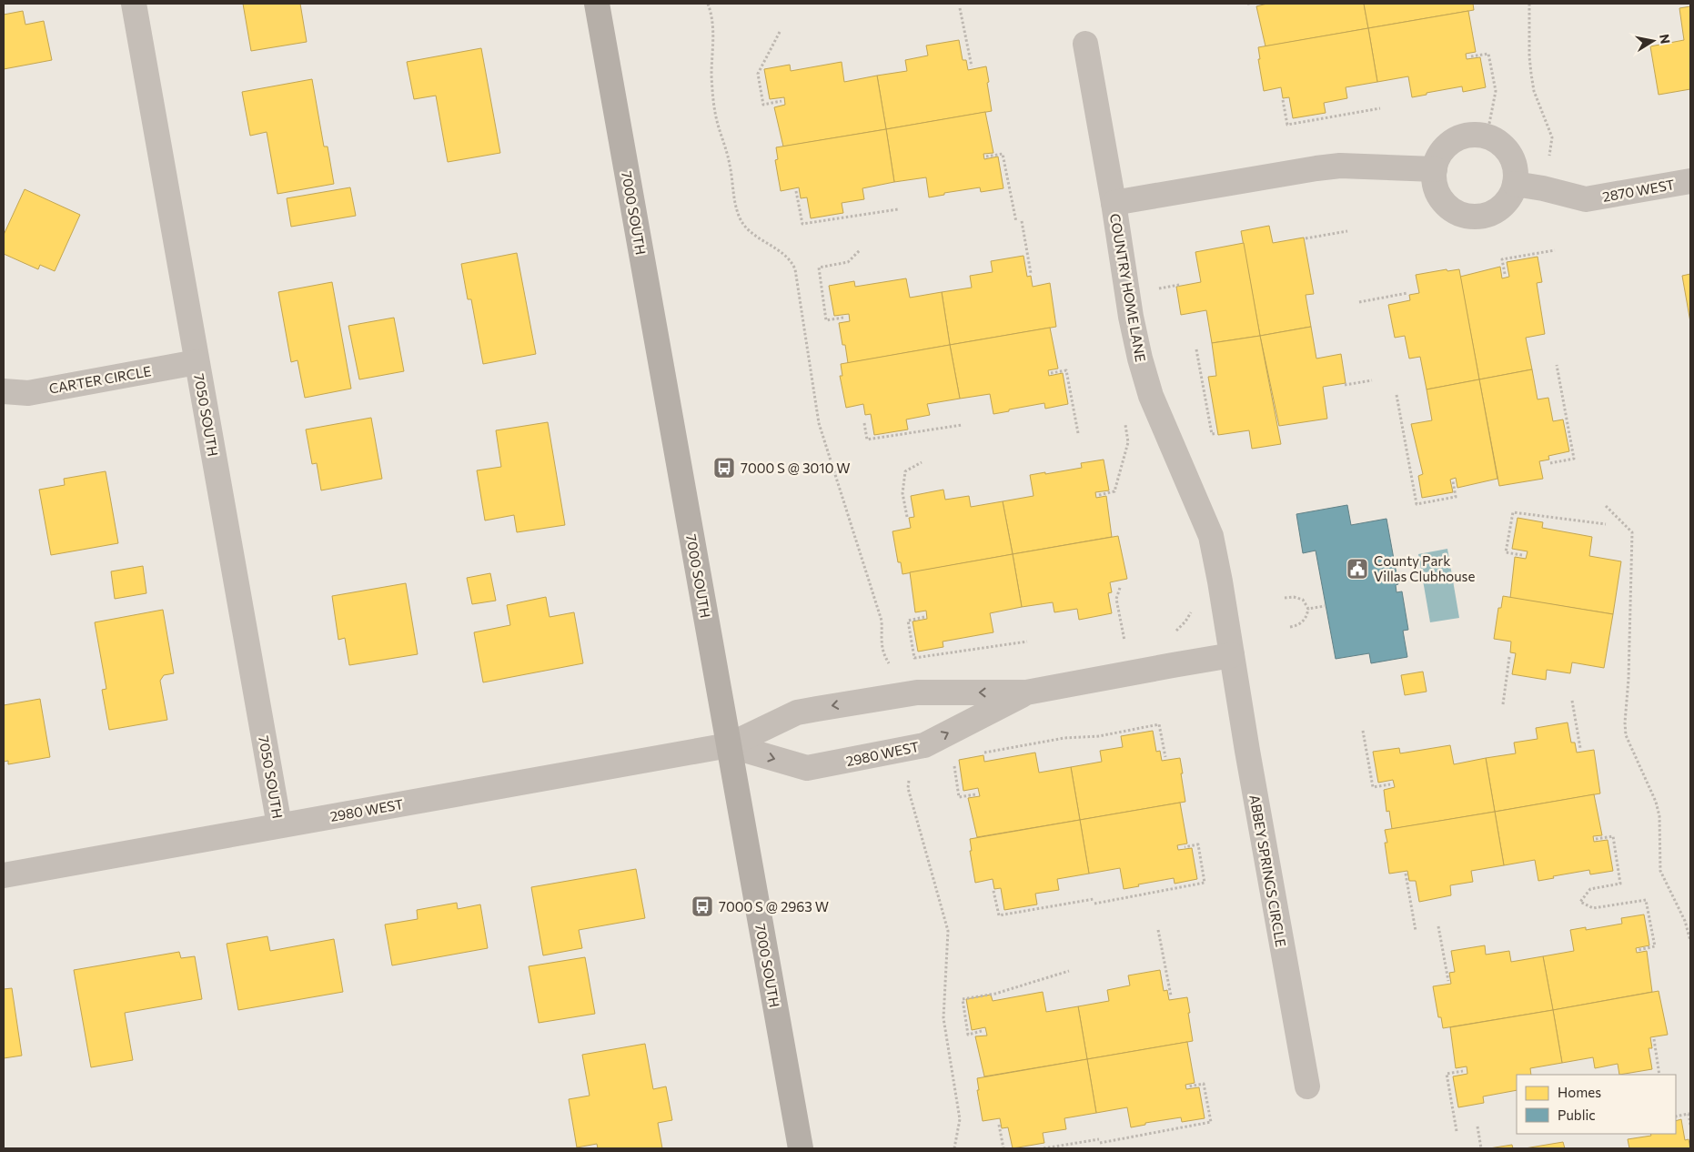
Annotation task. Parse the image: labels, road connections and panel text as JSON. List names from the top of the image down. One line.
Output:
{"streets":{"main road":["7000 SOUTH"],"street":["2870 WEST","COUNTRY HOME LANE","CARTER CIRCLE","7050 SOUTH","2980 WEST","ABBEY SPRINGS CIRCLE"]},"crossings":[["7000 SOUTH","2980 WEST"],["COUNTRY HOME LANE","2980 WEST"],["COUNTRY HOME LANE","ABBEY SPRINGS CIRCLE"],["CARTER CIRCLE","7050 SOUTH"],["7050 SOUTH","2980 WEST"],["2980 WEST","ABBEY SPRINGS CIRCLE"]],"places":{"bus stop":["7000 S @ 3010 W","7000 S @ 2963 W"],"public building":["County Park Villas Clubhouse"]},"legend":["Homes","Public"],"north":"right"}
